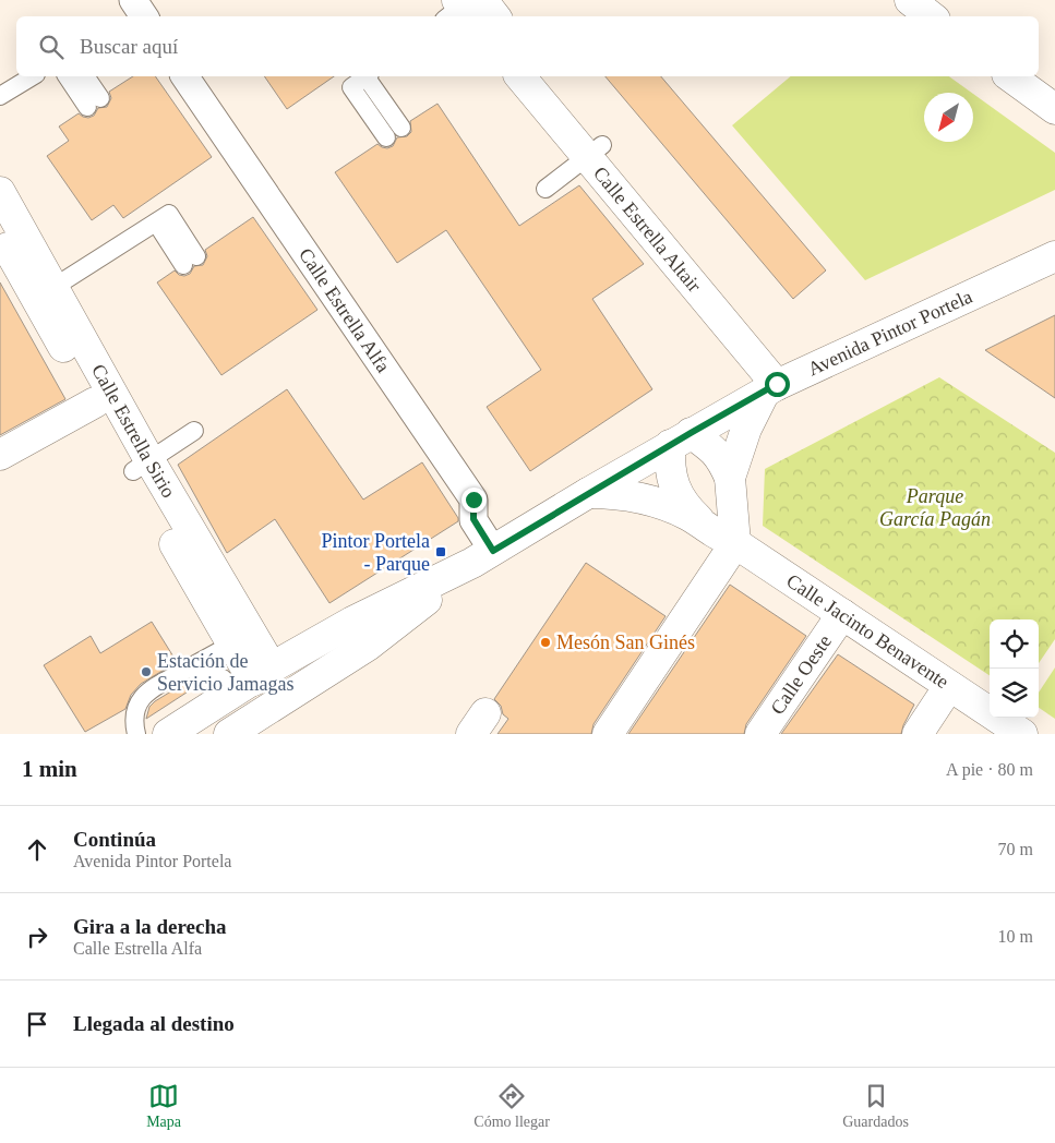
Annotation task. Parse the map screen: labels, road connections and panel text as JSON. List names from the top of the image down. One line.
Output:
{"streets":{"street":["Calle Estrella Altair","Calle Estrella Alfa","Avenida Pintor Portela","Calle Estrella Sirio","Calle Jacinto Benavente","Calle Oeste"]},"crossings":[["Calle Estrella Altair","Avenida Pintor Portela"],["Calle Estrella Alfa","Avenida Pintor Portela"],["Avenida Pintor Portela","Calle Estrella Sirio"],["Avenida Pintor Portela","Calle Jacinto Benavente"],["Calle Jacinto Benavente","Calle Oeste"]],"parks":["Parque García Pagán"],"places":{"transit":["Pintor Portela - Parque"],"other":["Mesón San Ginés","Estación de Servicio Jamagas"]},"north":"bottom left","page":{"search":"Buscar aquí","heading":["1 min","A pie · 80 m"],"list":[["Continúa","Avenida Pintor Portela","70 m"],["Gira a la derecha","Calle Estrella Alfa","10 m"],"Llegada al destino"],"nav":["Mapa","Cómo llegar","Guardados"]}}
